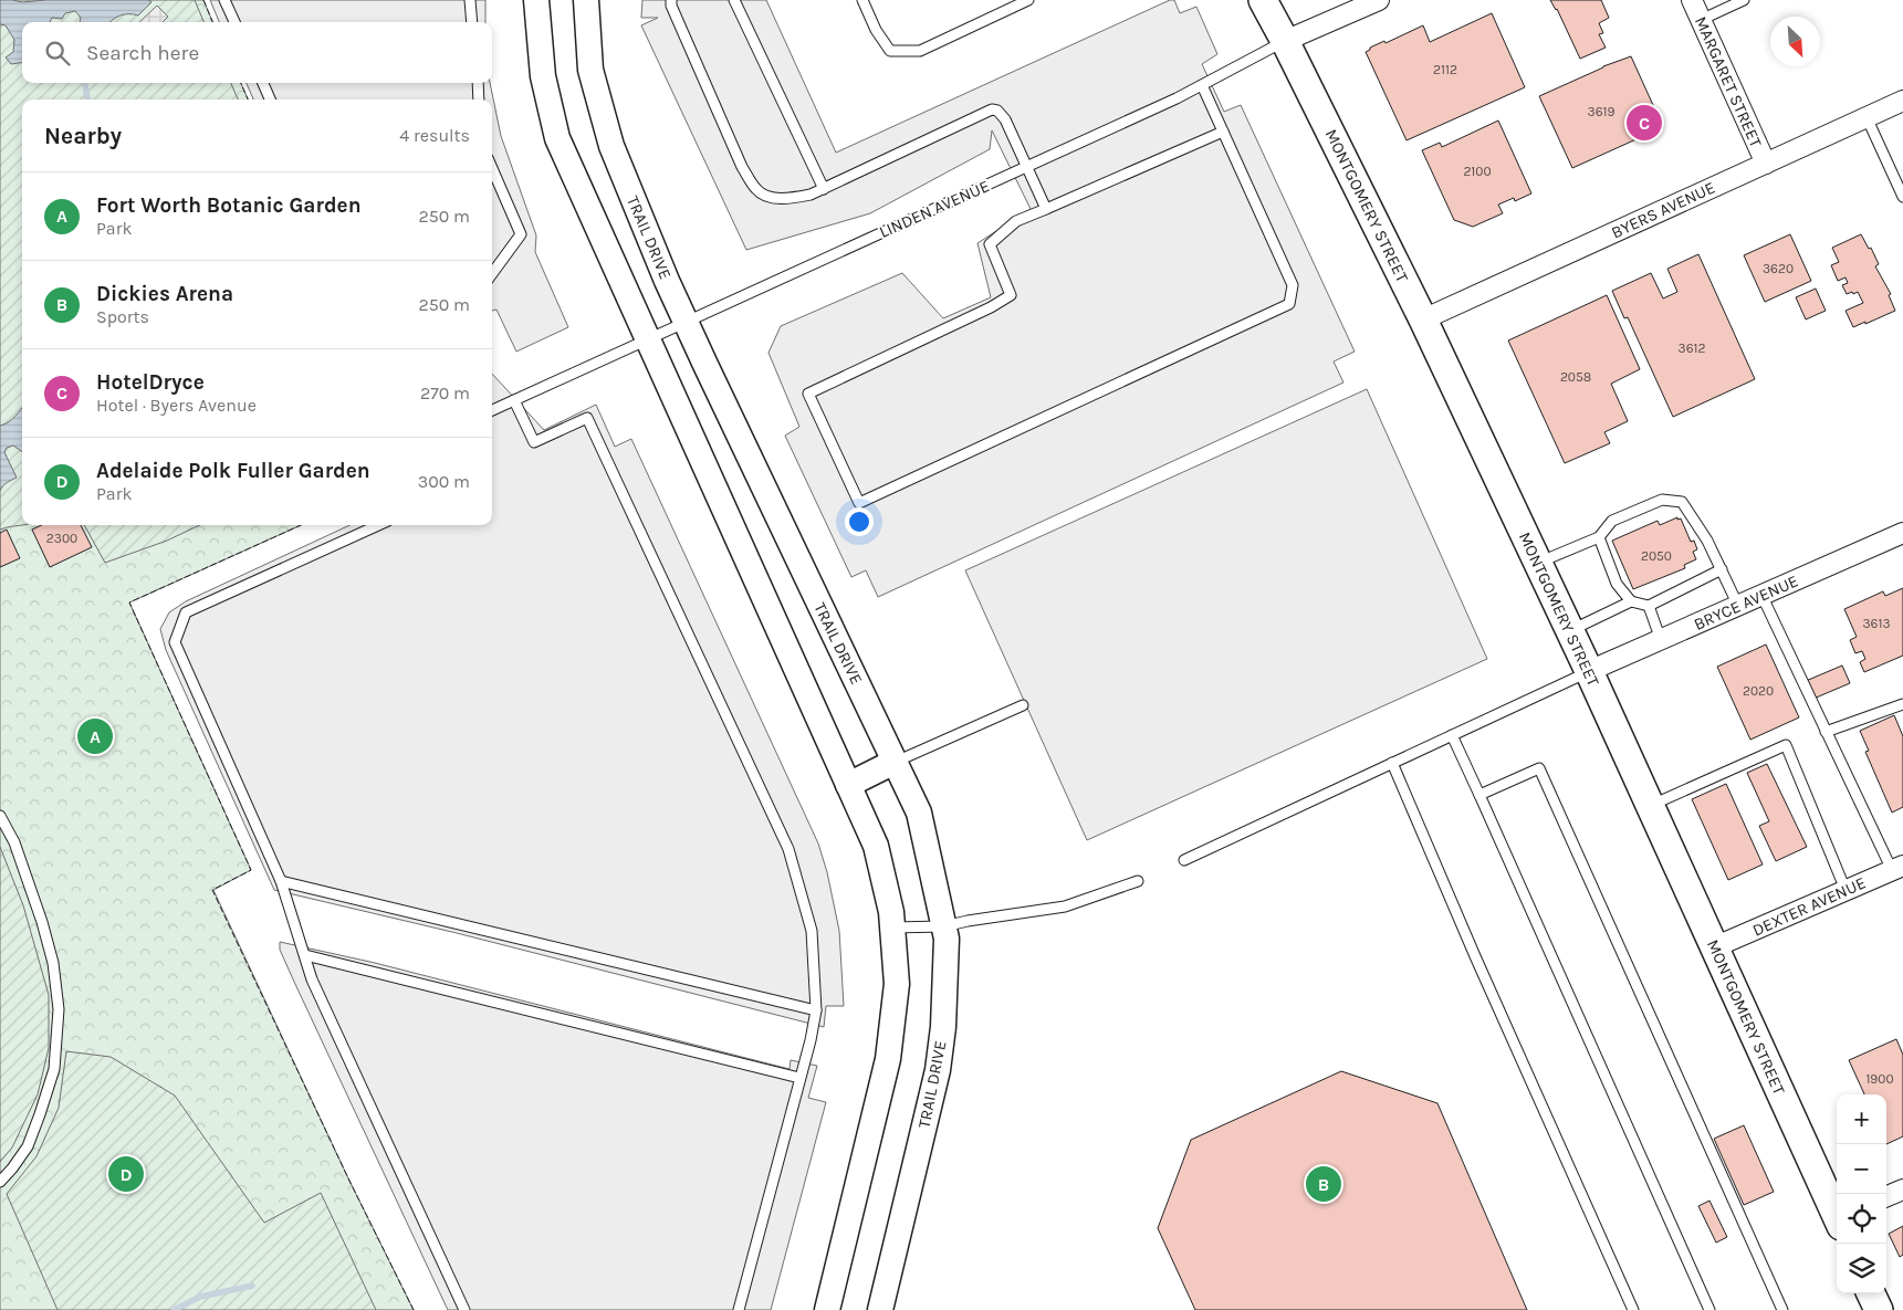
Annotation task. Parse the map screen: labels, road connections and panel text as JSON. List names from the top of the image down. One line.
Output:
{"streets":{"main road":["MONTGOMERY STREET"],"street":["MARGARET STREET","LINDEN AVENUE","BYERS AVENUE","TRAIL DRIVE","BRYCE AVENUE","DEXTER AVENUE"]},"crossings":[["MARGARET STREET","BYERS AVENUE"],["MONTGOMERY STREET","LINDEN AVENUE"],["MONTGOMERY STREET","BYERS AVENUE"],["MONTGOMERY STREET","BRYCE AVENUE"],["MONTGOMERY STREET","DEXTER AVENUE"],["LINDEN AVENUE","TRAIL DRIVE"]],"house_numbers":["2112","3619","2100","3620","3612","2058","2300","2050","3613","2020","1900"],"north":"bottom right","page":{"search":"Search here","heading":["Nearby","4 results"],"pins":["C","A","D","B"],"list":[{"mark":"A","name":"Fort Worth Botanic Garden","note":"Park","value":"250 m"},{"mark":"B","name":"Dickies Arena","note":"Sports","value":"250 m"},{"mark":"C","name":"HotelDryce","note":"Hotel · Byers Avenue","value":"270 m"},{"mark":"D","name":"Adelaide Polk Fuller Garden","note":"Park","value":"300 m"}],"map_buttons":["+","−"]}}
